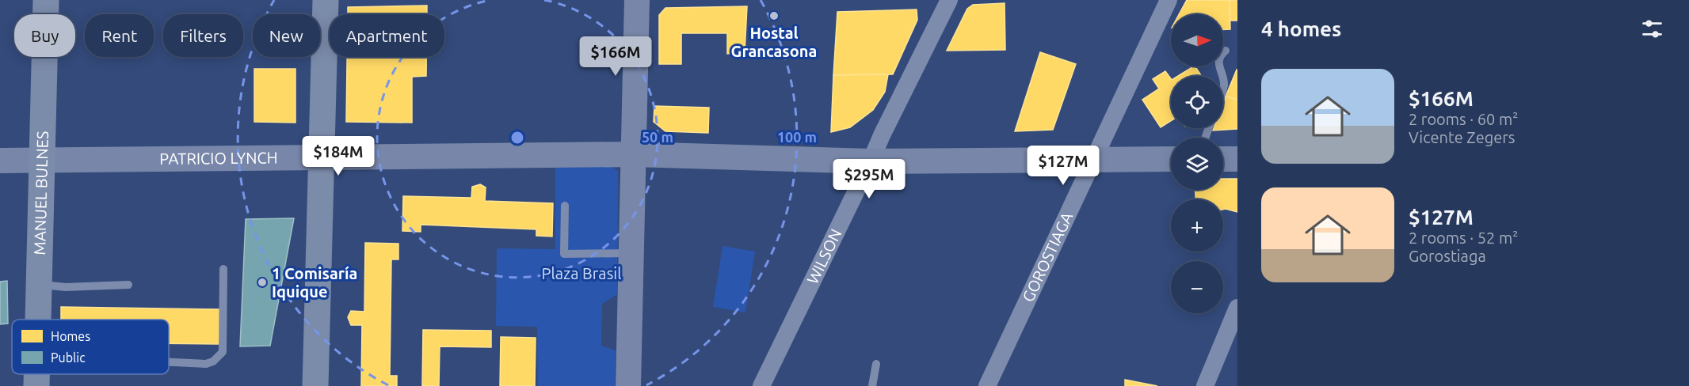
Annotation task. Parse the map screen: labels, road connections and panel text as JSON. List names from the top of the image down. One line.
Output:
{"streets":{"main road":["MANUEL BULNES"],"street":["PATRICIO LYNCH","WILSON","GOROSTIAGA"]},"crossings":[["PATRICIO LYNCH","MANUEL BULNES"],["PATRICIO LYNCH","WILSON"],["PATRICIO LYNCH","GOROSTIAGA"]],"parks":["Plaza Brasil"],"places":["Hostal Grancasona","1 Comisaría Iquique"],"legend":["Homes","Public"],"north":"right","page":{"heading":"4 homes","map_buttons":["+","−"],"chip":["Buy","Rent","Filters","New","Apartment"],"price":["$166M","$184M","$127M","$295M"],"list":[{"name":"$166M","note":"2 rooms · 60 m² · Vicente Zegers"},{"name":"$127M","note":"2 rooms · 52 m² · Gorostiaga"}]},"rings":["50 m","100 m"]}
